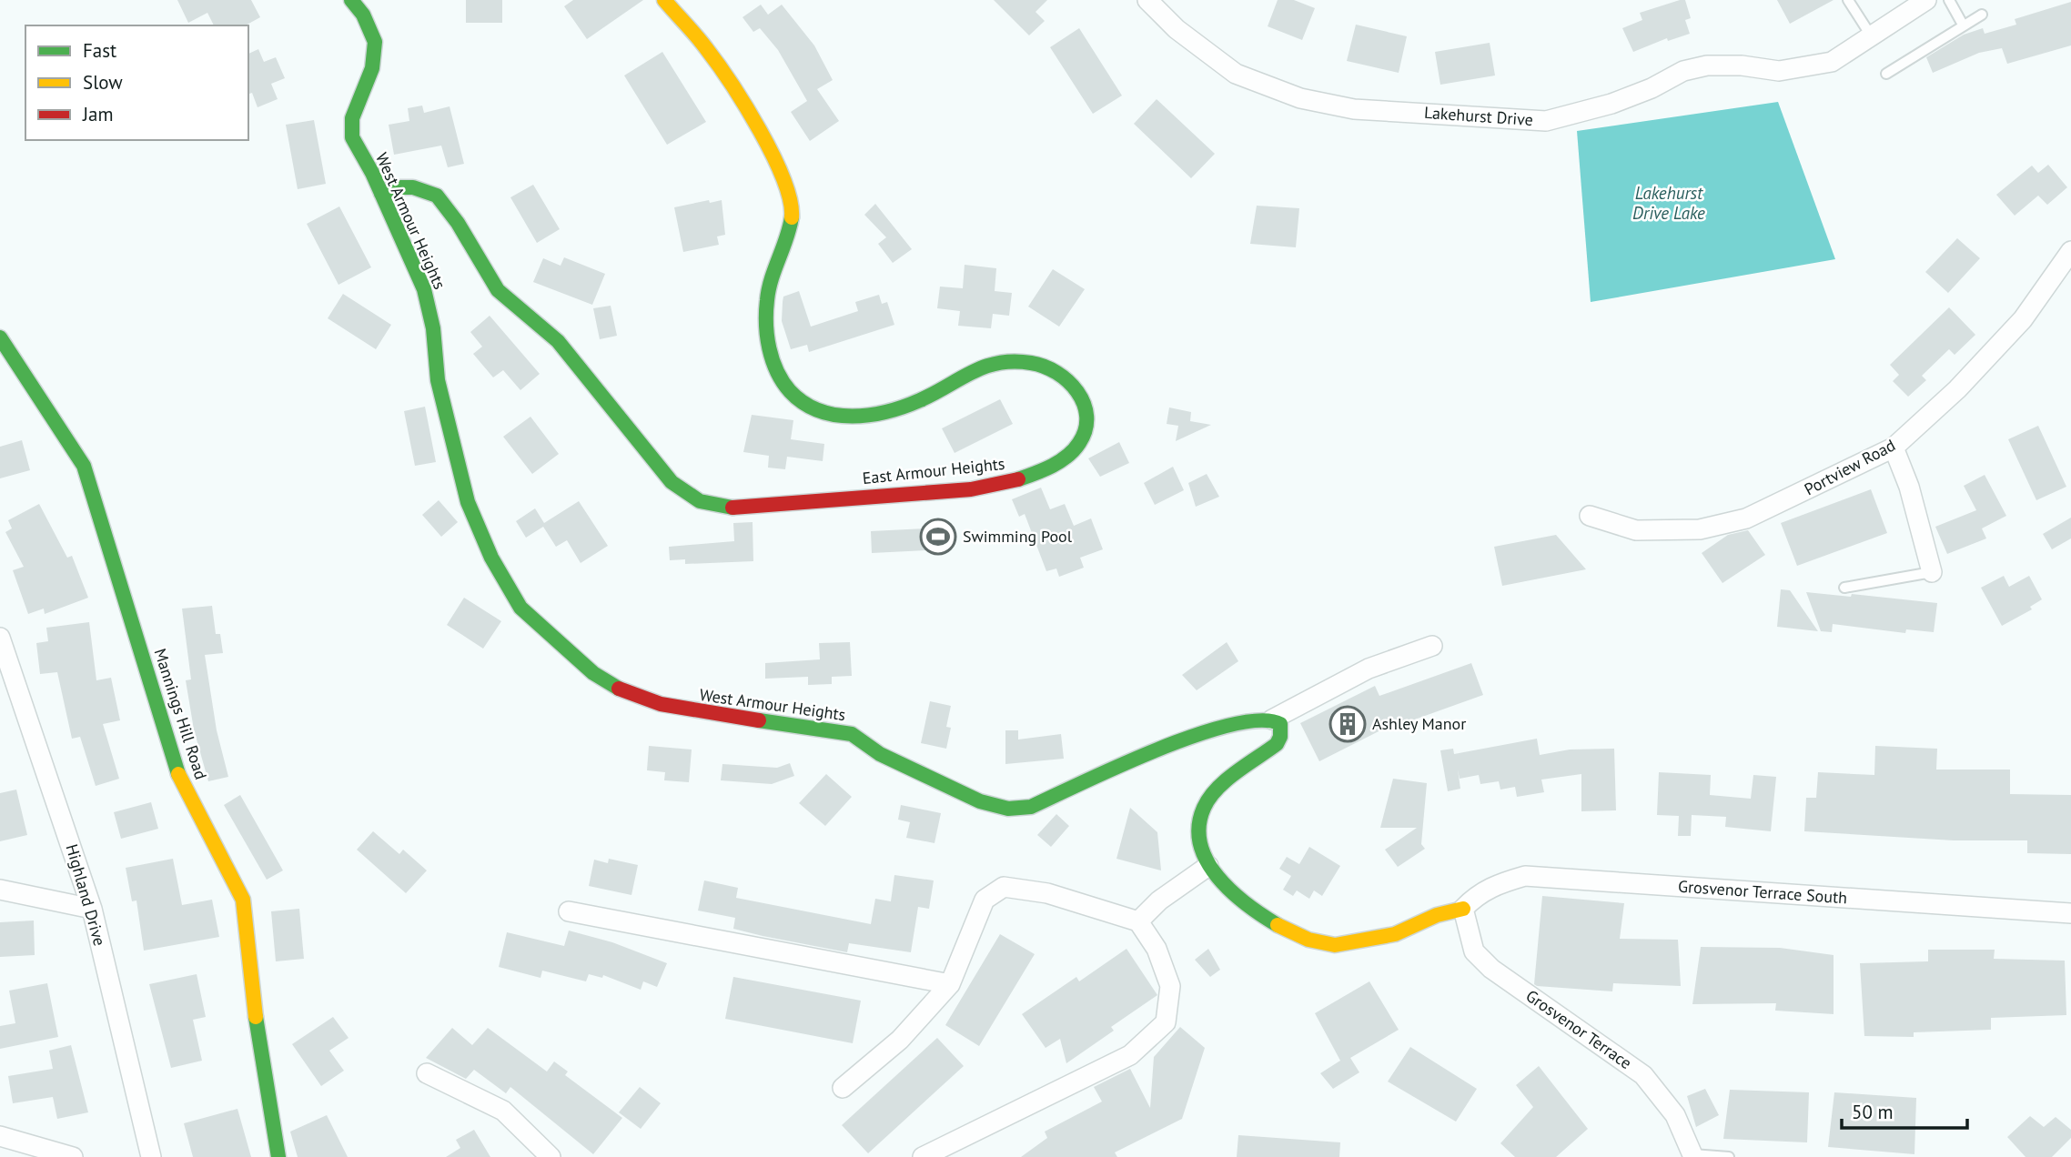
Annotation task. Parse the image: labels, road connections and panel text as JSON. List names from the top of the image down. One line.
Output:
{"streets":{"street":["Lakehurst Drive","West Armour Heights","Portview Road","East Armour Heights","Mannings Hill Road","Grosvenor Terrace South","Highland Drive","Grosvenor Terrace"]},"crossings":[["West Armour Heights","East Armour Heights"],["Grosvenor Terrace South","Grosvenor Terrace"]],"water":["Lakehurst Drive Lake"],"places":{"sports":["Swimming Pool"],"building":["Ashley Manor"]},"legend":["Fast","Slow","Jam"],"scale_bar":"50 m"}
